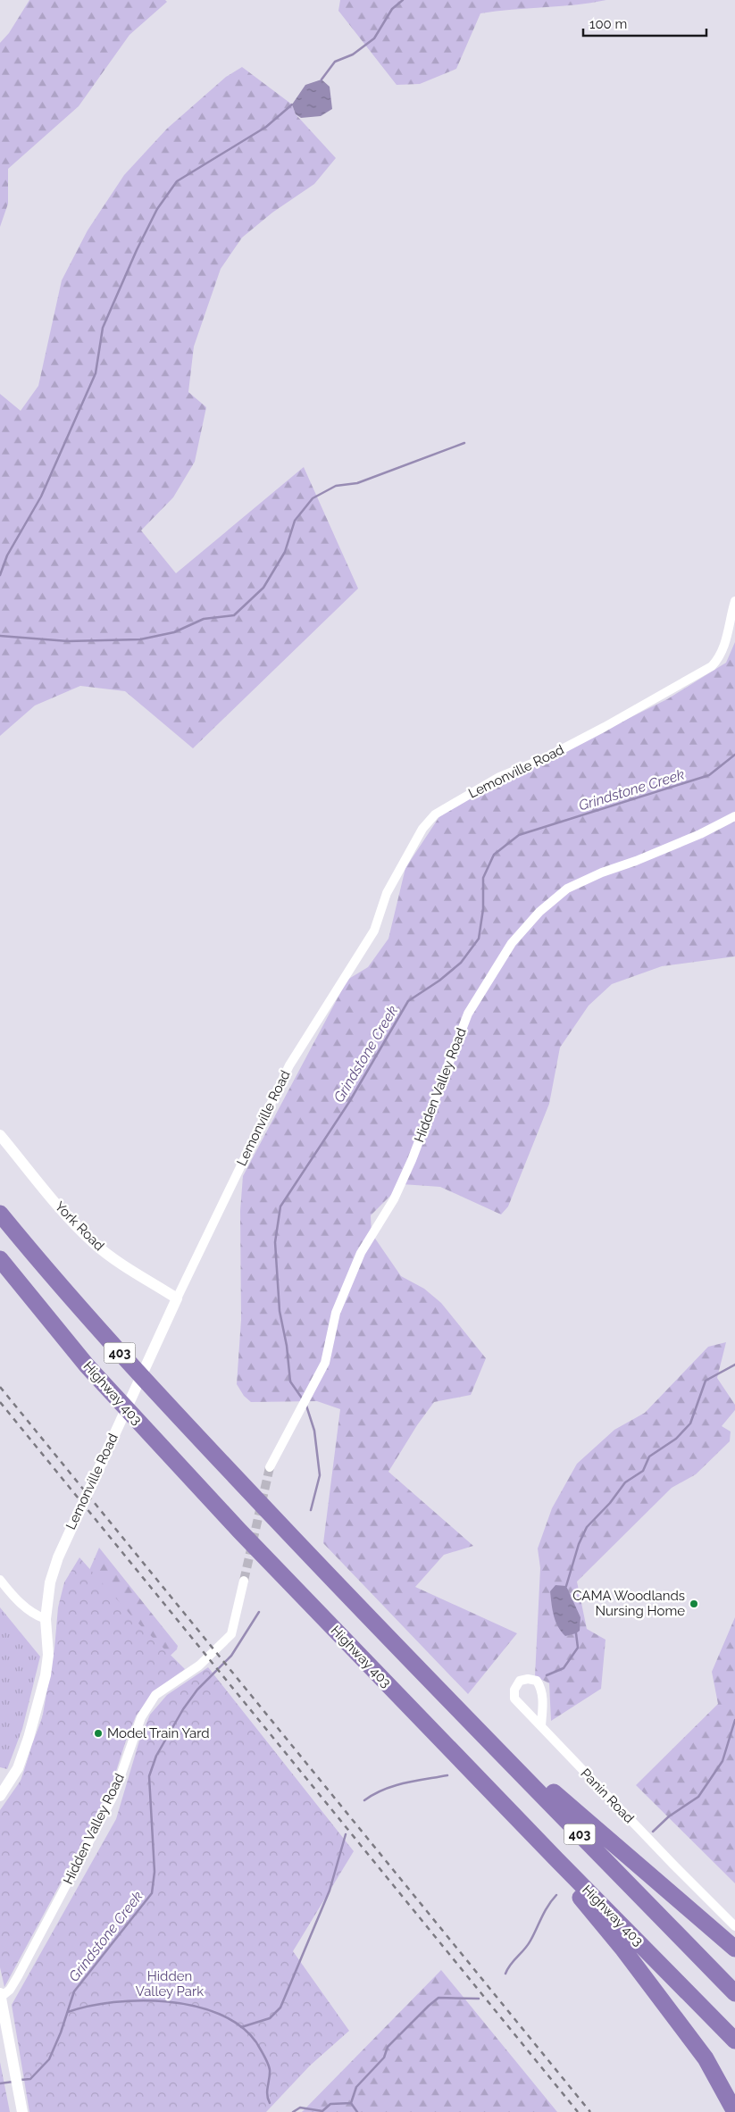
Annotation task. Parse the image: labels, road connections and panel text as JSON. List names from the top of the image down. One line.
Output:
{"streets":{"highway":["403","Highway 403"],"street":["Lemonville Road","Hidden Valley Road","York Road","Panin Road"]},"crossings":[["Lemonville Road","York Road"]],"water":["Grindstone Creek"],"parks":["Hidden Valley Park"],"places":["CAMA Woodlands Nursing Home","Model Train Yard"],"scale_bar":"100 m"}
